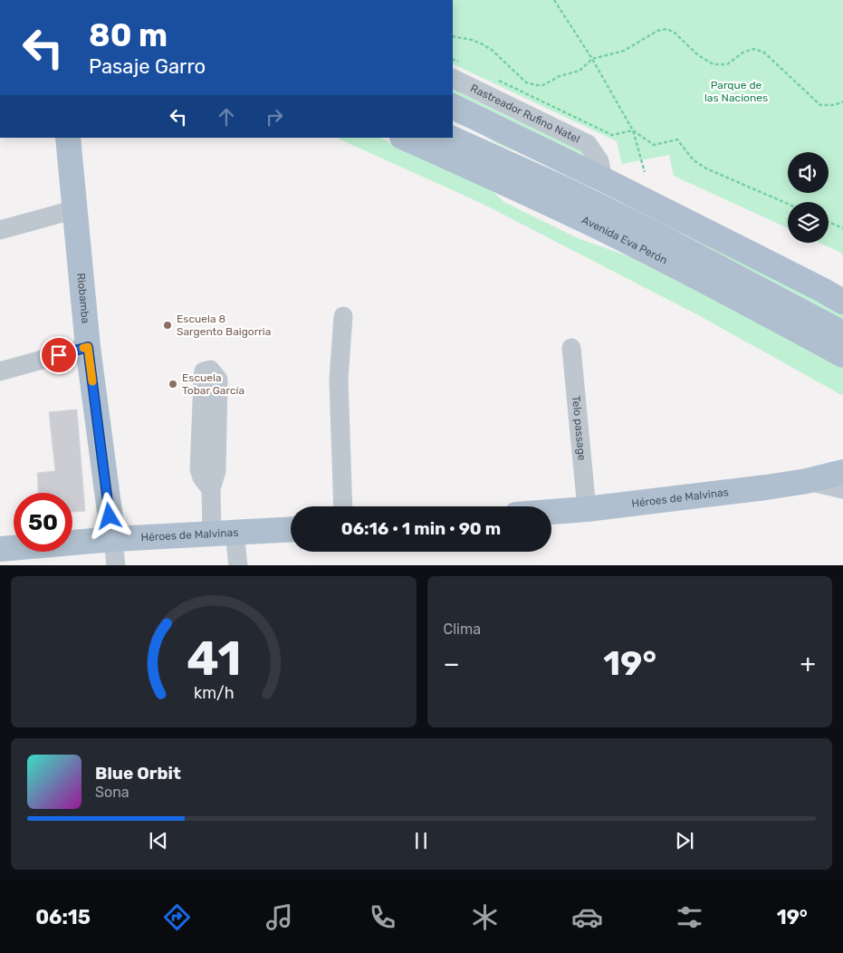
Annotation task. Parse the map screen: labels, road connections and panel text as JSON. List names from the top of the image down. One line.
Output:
{"streets":{"main road":["Avenida Eva Perón","Riobamba","Héroes de Malvinas"],"street":["Rastreador Rufino Natel","Telo passage"]},"crossings":[["Riobamba","Héroes de Malvinas"],["Telo passage","Héroes de Malvinas"]],"parks":["Parque de las Naciones"],"places":["Escuela 8 Sargento Baigorria","Escuela Tobar García"],"page":{"turn":["80 m","Pasaje Garro"],"limit":"50","trip":"06:16 · 1 min · 90 m","tile":"Clima","heat":["−","19°","+"],"song":["Blue Orbit","Sona"],"tabs":["06:15","19°"],"gauge":["41","km/h"]}}
